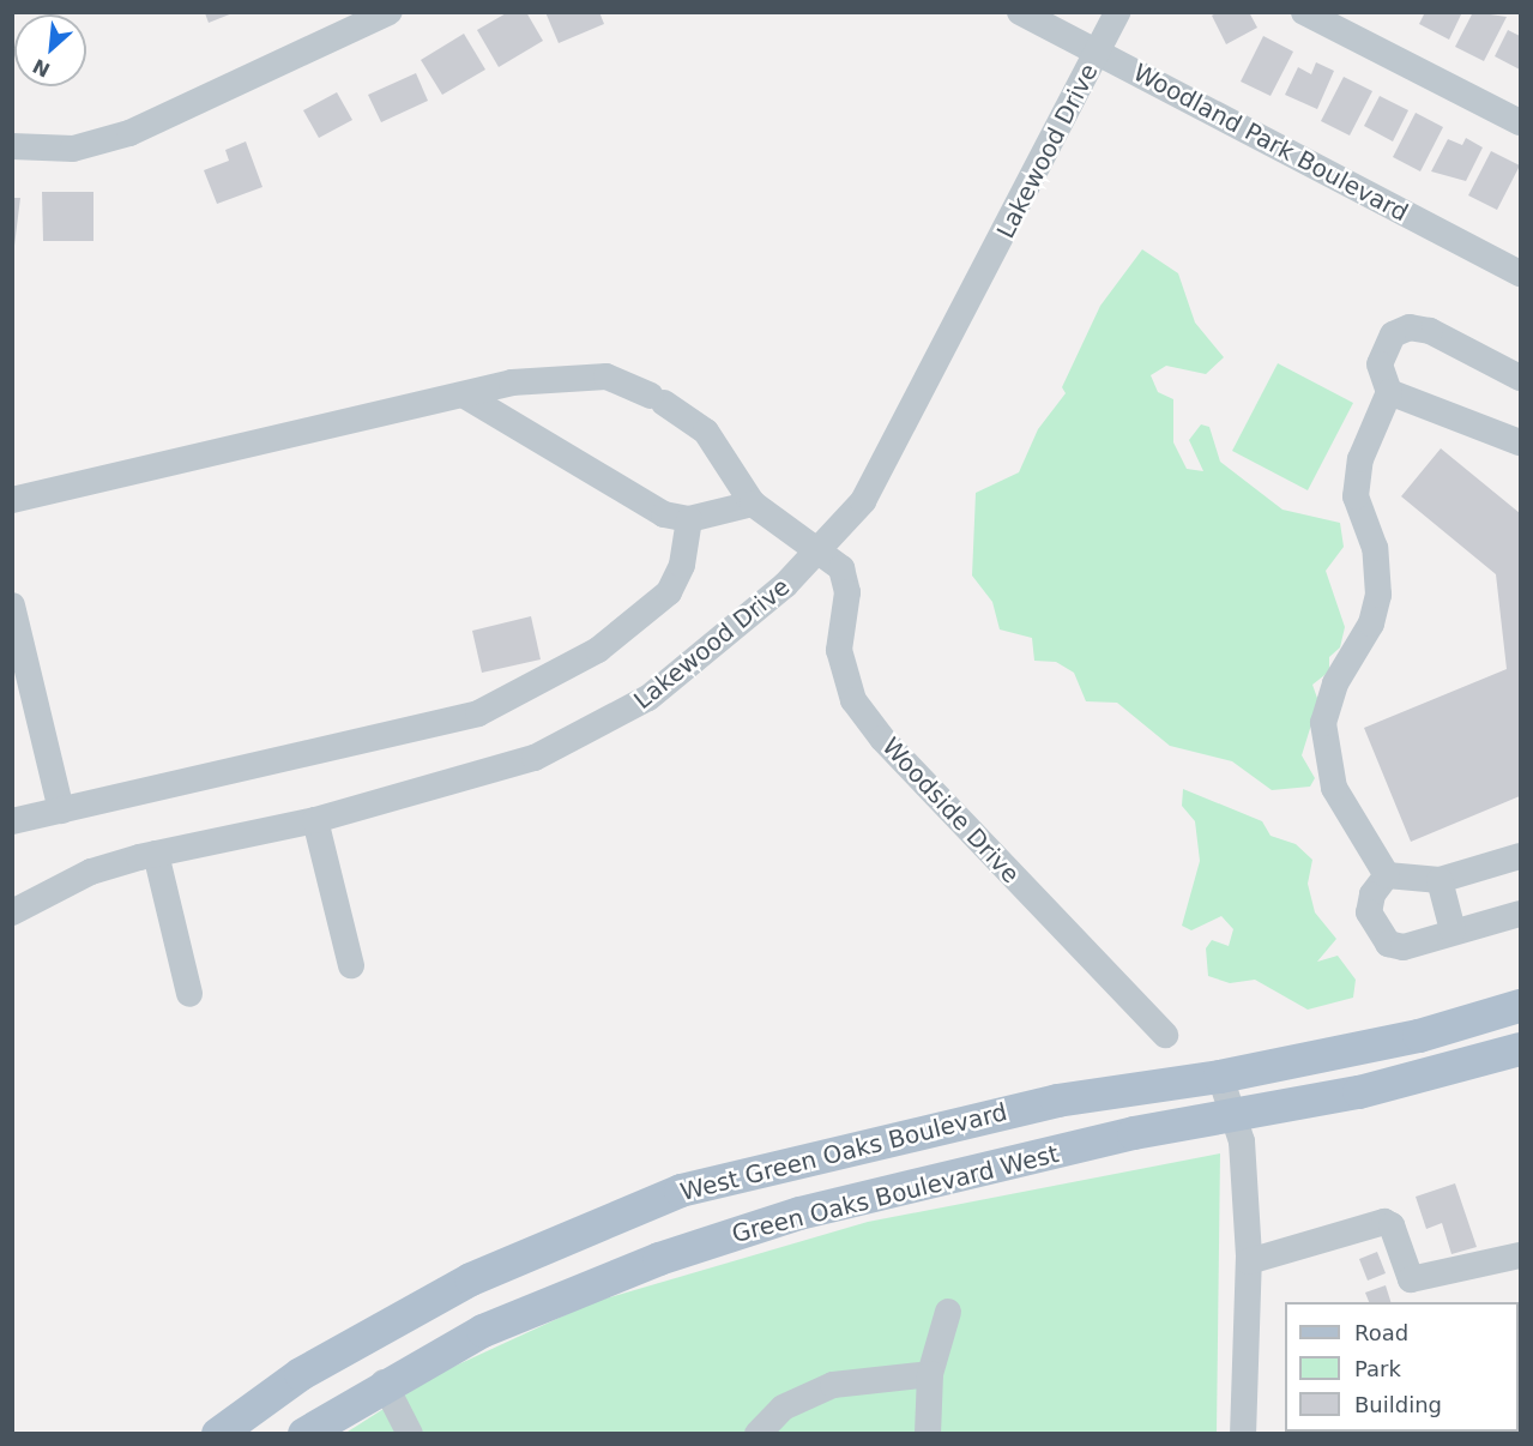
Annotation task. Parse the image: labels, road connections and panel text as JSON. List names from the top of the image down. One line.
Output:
{"streets":{"main road":["West Green Oaks Boulevard","Green Oaks Boulevard West"],"street":["Woodland Park Boulevard","Lakewood Drive","Woodside Drive"]},"crossings":[["Woodland Park Boulevard","Lakewood Drive"],["Lakewood Drive","Woodside Drive"]],"legend":["Road","Park","Building"],"north":"bottom left"}
